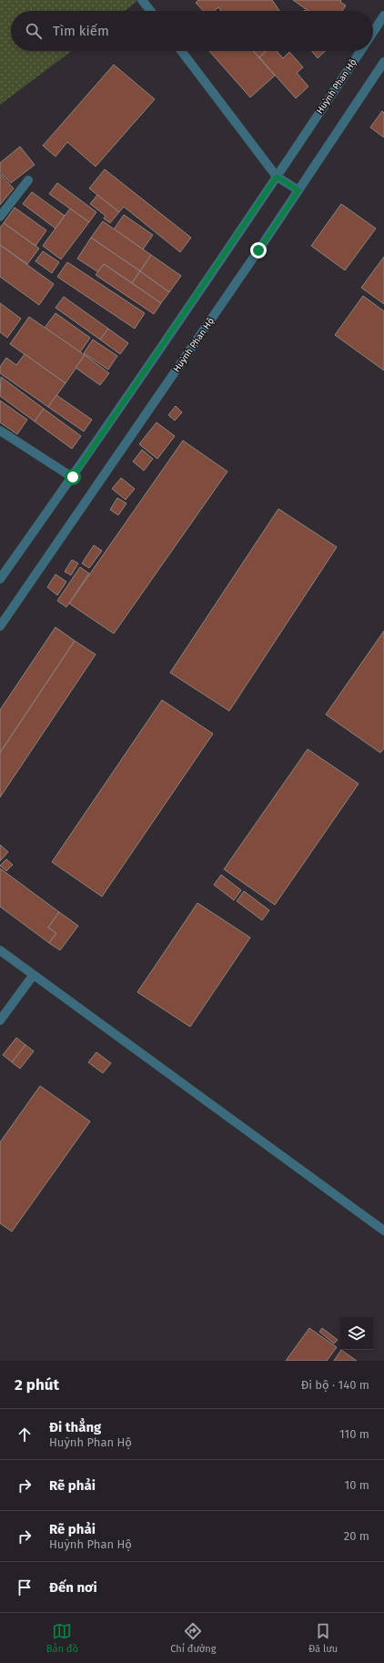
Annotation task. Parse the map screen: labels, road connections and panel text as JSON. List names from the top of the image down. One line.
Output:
{"streets":{"street":["Huỳnh Phan Hộ"]},"page":{"search":"Tìm kiếm","heading":["2 phút","Đi bộ · 140 m"],"list":[["Đi thẳng","Huỳnh Phan Hộ","110 m"],["Rẽ phải","10 m"],["Rẽ phải","Huỳnh Phan Hộ","20 m"],"Đến nơi"],"nav":["Bản đồ","Chỉ đường","Đã lưu"]}}
